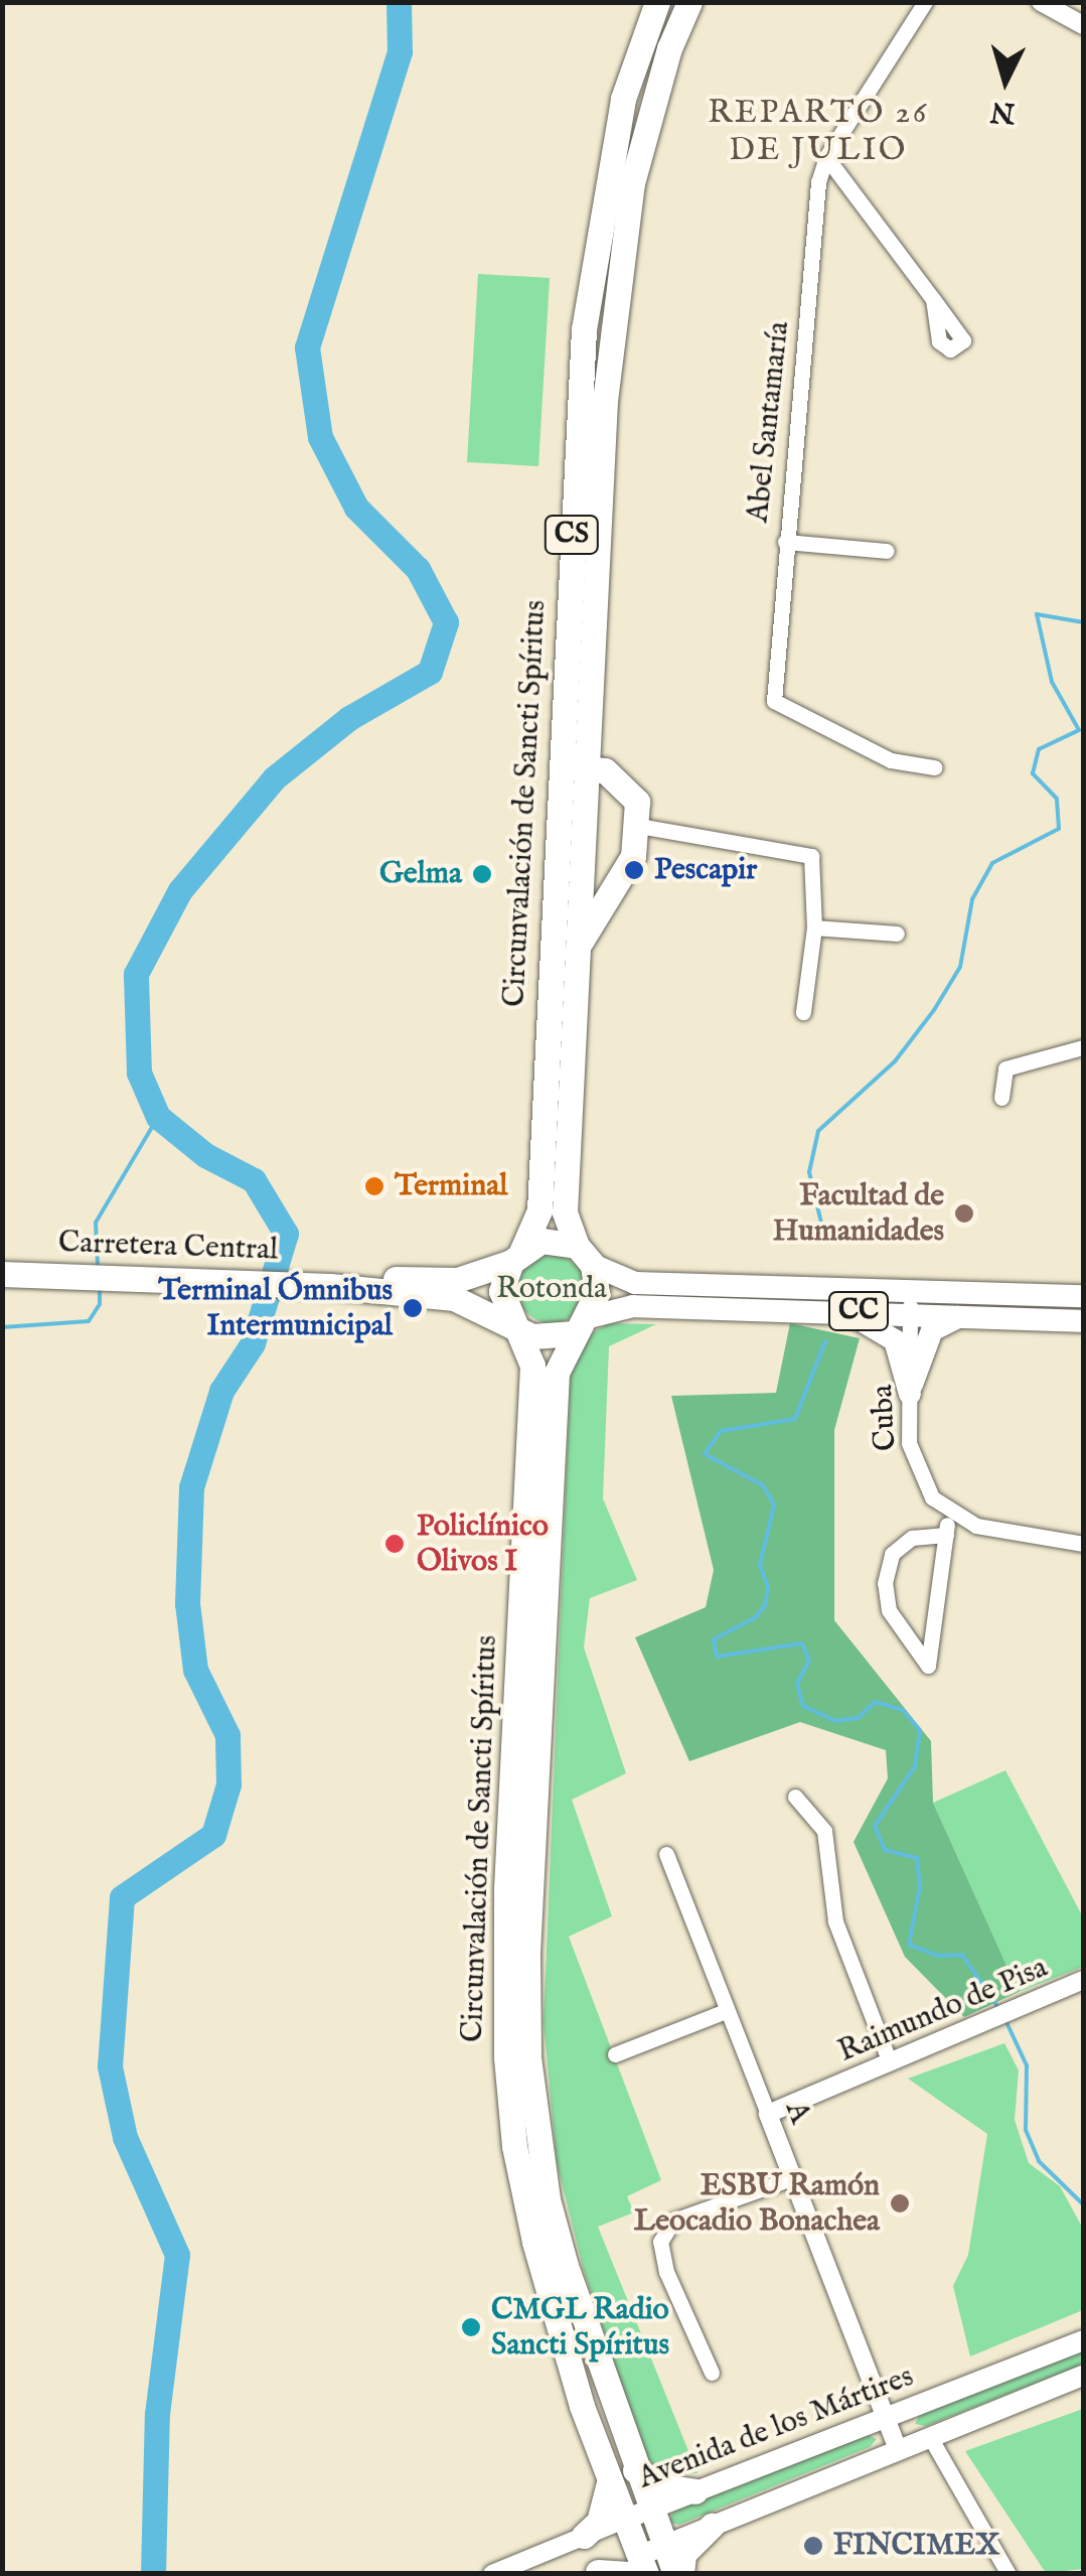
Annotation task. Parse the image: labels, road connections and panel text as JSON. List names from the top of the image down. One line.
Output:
{"streets":{"highway":["CS","Circunvalación de Sancti Spíritus","Carretera Central","CC"],"main road":["Avenida de los Mártires"],"street":["Abel Santamaría","Cuba","Raimundo de Pisa","A"]},"crossings":[["Circunvalación de Sancti Spíritus","CC"],["Circunvalación de Sancti Spíritus","Avenida de los Mártires"],["Carretera Central","CC"],["CC","Cuba"],["Raimundo de Pisa","A"],["A","Avenida de los Mártires"]],"districts":["REPARTO 26 DE JULIO"],"parks":["Rotonda"],"places":["Pescapir","Gelma","Terminal","Facultad de Humanidades","Terminal Ómnibus Intermunicipal","Policlínico Olivos I","ESBU Ramón Leocadio Bonachea","CMGL Radio Sancti Spíritus","FINCIMEX"],"north":"bottom"}
